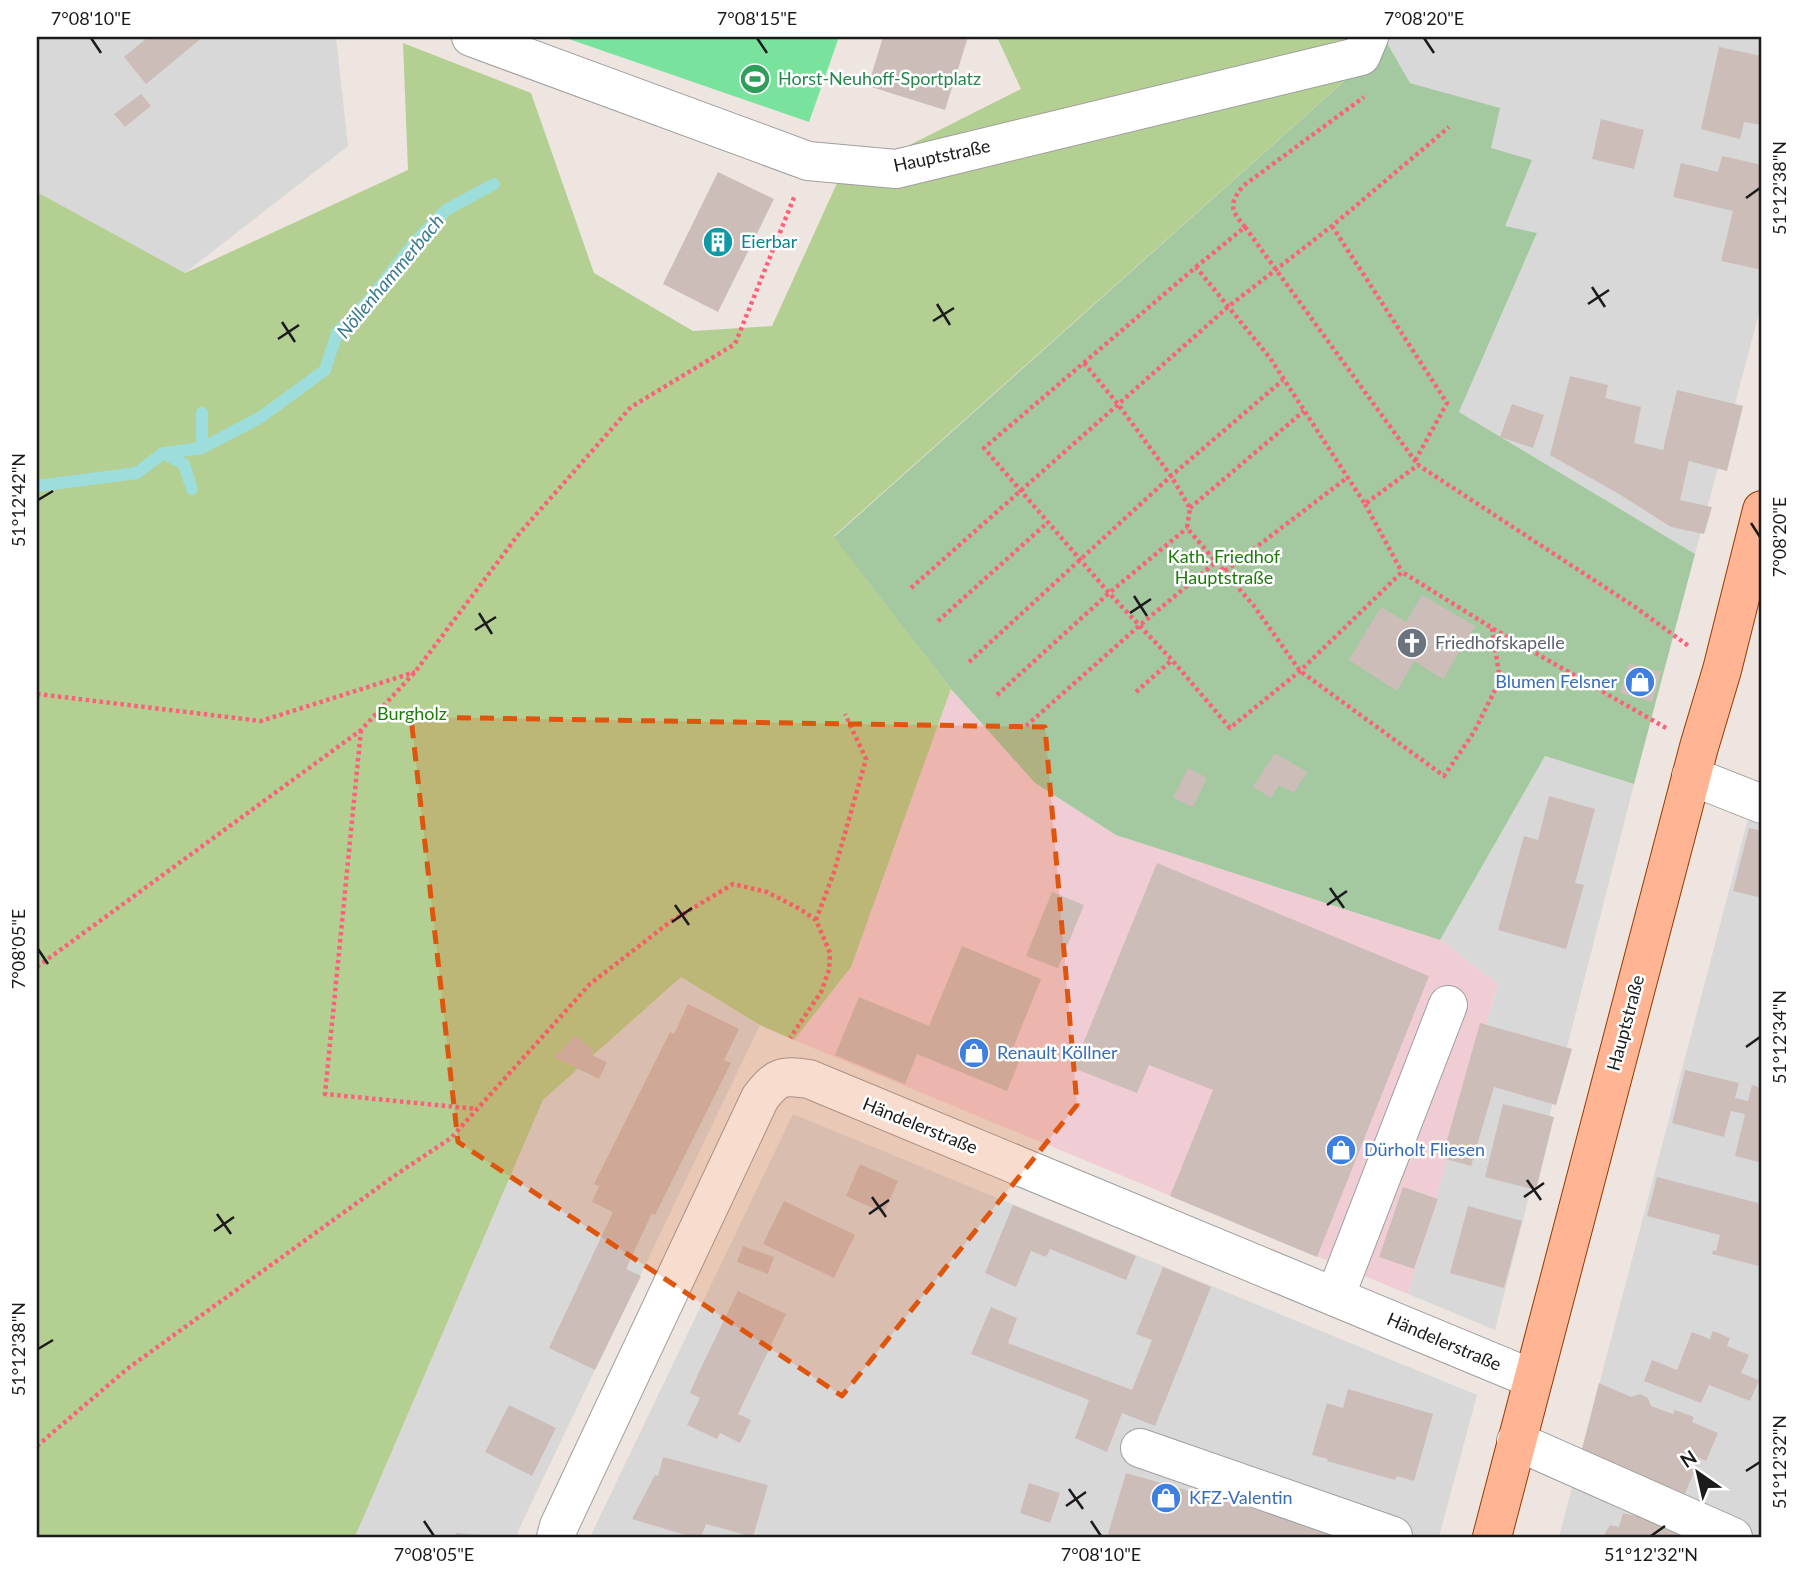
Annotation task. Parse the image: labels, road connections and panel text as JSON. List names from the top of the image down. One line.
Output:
{"streets":{"main road":["Hauptstraße"],"street":["Händelerstraße"]},"crossings":[["Hauptstraße","Händelerstraße"]],"water":["Nöllenhammerbach"],"parks":["Kath. Friedhof Hauptstraße","Burgholz"],"places":{"sports":["Horst-Neuhoff-Sportplatz"],"building":["Eierbar"],"church":["Friedhofskapelle"],"shop":["Blumen Felsner","Renault Köllner","Dürholt Fliesen","KFZ-Valentin"]},"north":"top left","coordinates":["7°08'10\"E","7°08'15\"E","7°08'20\"E","51°12'38\"N","51°12'42\"N","7°08'05\"E","51°12'34\"N","51°12'32\"N"]}
